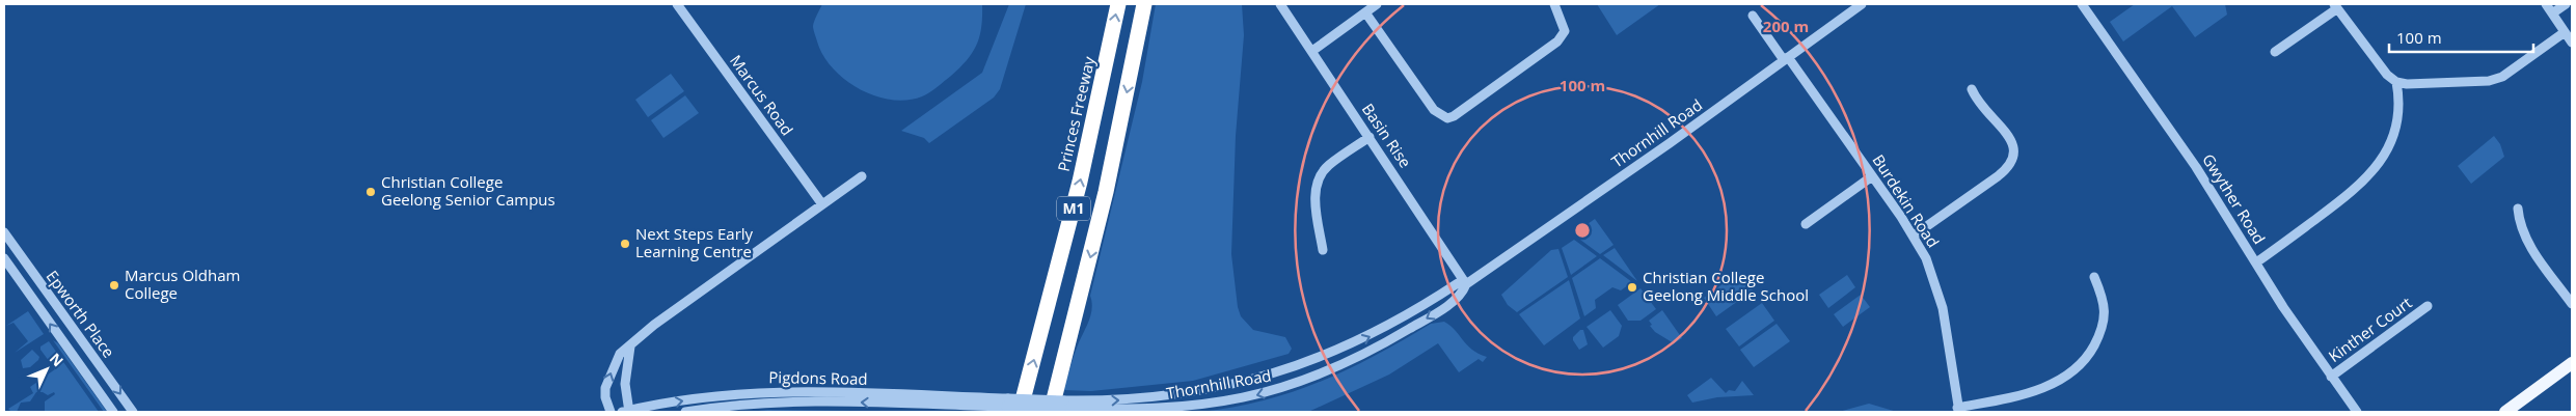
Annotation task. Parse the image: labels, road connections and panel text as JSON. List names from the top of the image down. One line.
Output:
{"streets":{"highway":["Princes Freeway","M1"],"street":["Marcus Road","Thornhill Road","Basin Rise","Gwyther Road","Burdekin Road","Epworth Place","Kinther Court","Pigdons Road"]},"crossings":[["Princes Freeway","Thornhill Road"],["Princes Freeway","Pigdons Road"],["Thornhill Road","Basin Rise"],["Thornhill Road","Burdekin Road"],["Thornhill Road","M1"],["Thornhill Road","Pigdons Road"],["Gwyther Road","Kinther Court"]],"places":["Christian College Geelong Senior Campus","Next Steps Early Learning Centre","Marcus Oldham College","Christian College Geelong Middle School"],"scale_bar":"100 m","north":"top right","rings":["200 m","100 m"]}
